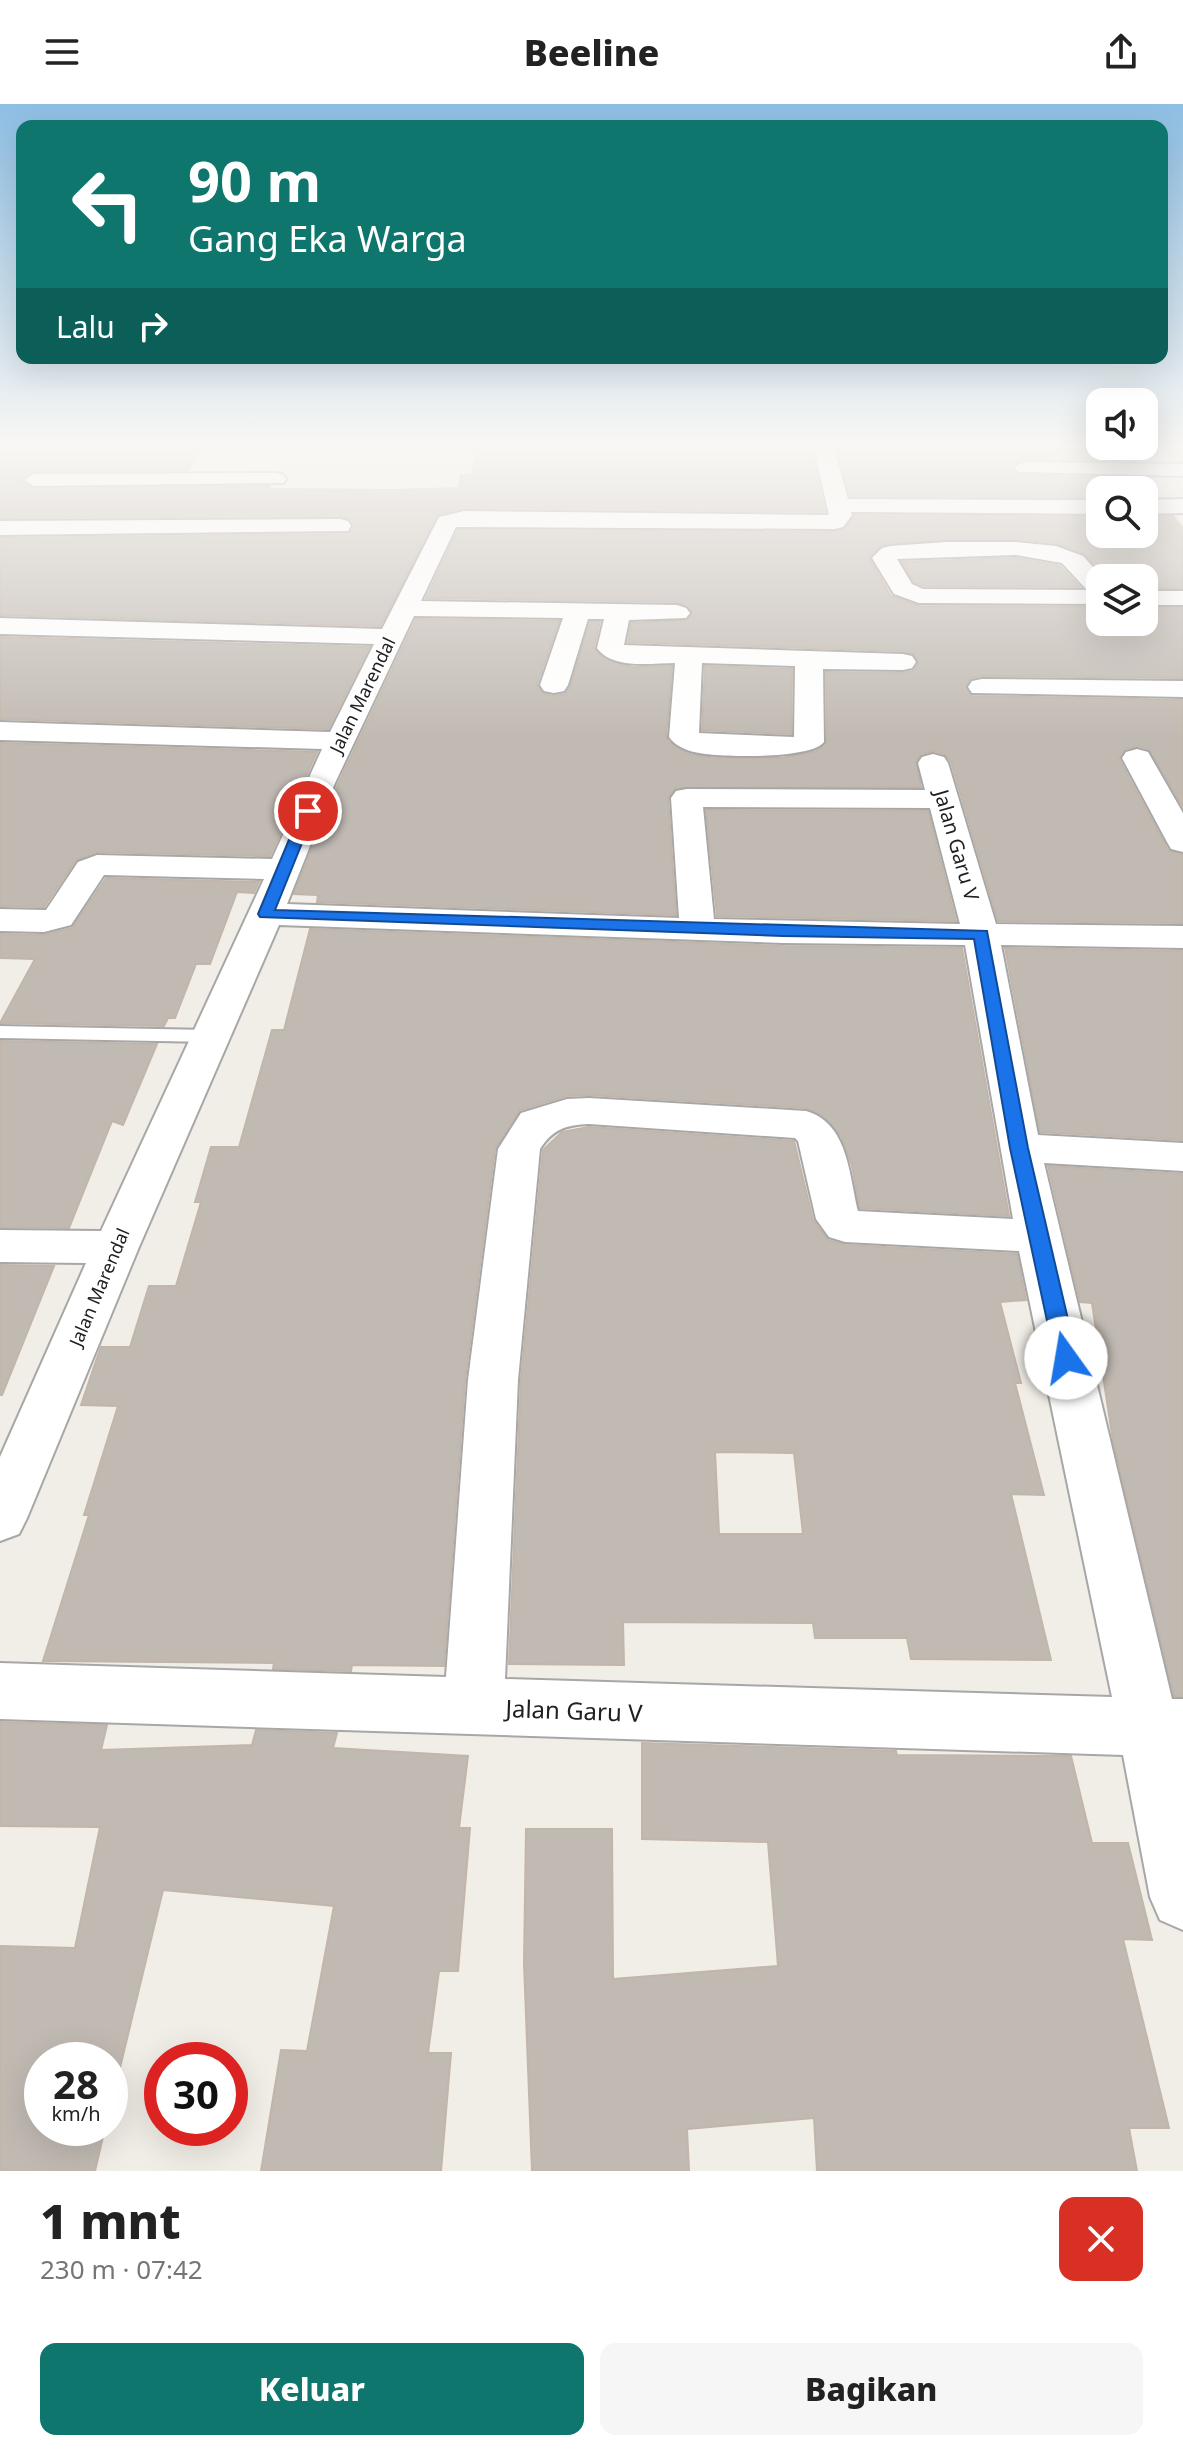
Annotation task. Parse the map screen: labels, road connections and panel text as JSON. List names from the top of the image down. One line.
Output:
{"streets":{"street":["Jalan Marendal","Jalan Garu V"]},"page":{"header":"Beeline","turn":["90 m","Gang Eka Warga"],"then":"Lalu","speed":"28 km/h","limit":"30","heading":["1 mnt","230 m · 07:42"],"buttons":["Keluar","Bagikan"]}}
